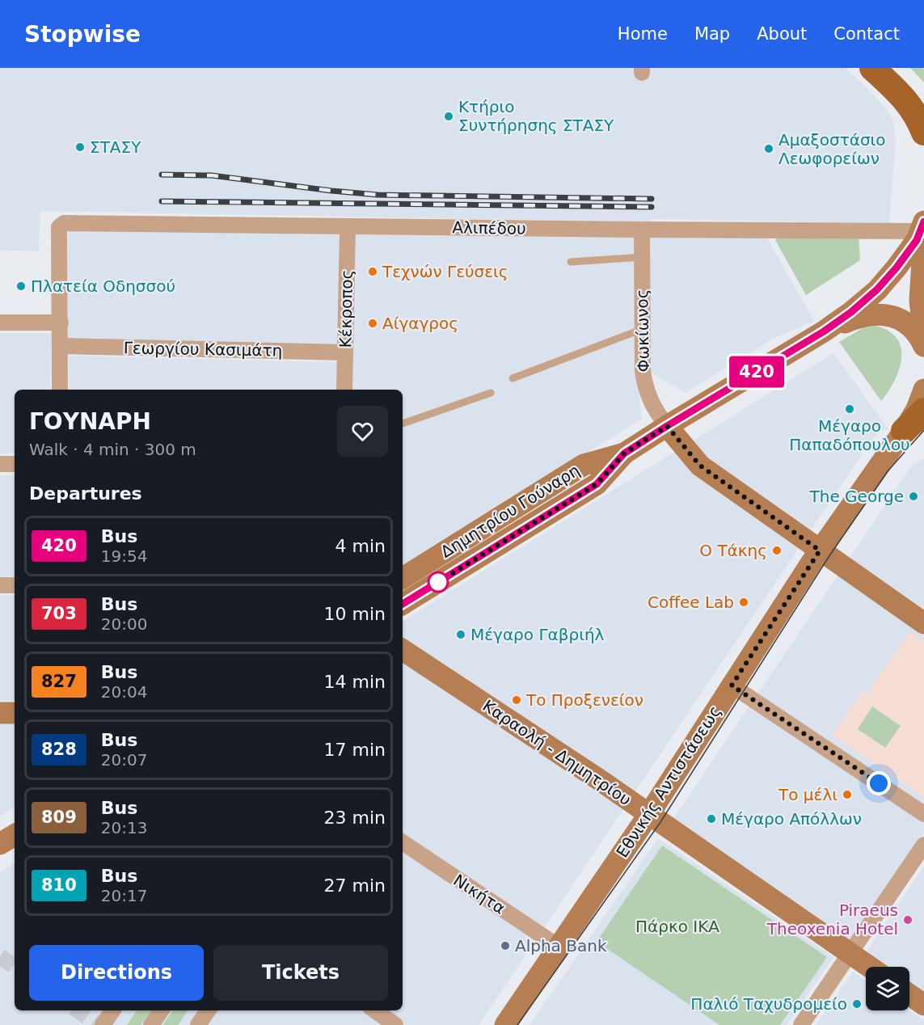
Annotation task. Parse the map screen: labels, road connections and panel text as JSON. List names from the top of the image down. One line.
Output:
{"streets":{"main road":["Δημητρίου Γούναρη","Καραολή - Δημητρίου","Εθνικής Αντιστάσεως"],"street":["Αλιπέδου","Κέκροπος","Φωκίωνος","Γεωργίου Κασιμάτη","Νικήτα"]},"crossings":[["Αλιπέδου","Κέκροπος"],["Αλιπέδου","Φωκίωνος"],["Αλιπέδου","Δημητρίου Γούναρη"],["Κέκροπος","Γεωργίου Κασιμάτη"],["Φωκίωνος","Δημητρίου Γούναρη"],["Καραολή - Δημητρίου","Εθνικής Αντιστάσεως"],["Εθνικής Αντιστάσεως","Νικήτα"]],"parks":["Πάρκο ΙΚΑ"],"places":["Κτήριο Συντήρησης ΣΤΑΣΥ","ΣΤΑΣΥ","Αμαξοστάσιο Λεωφορείων","Τεχνών Γεύσεις","Πλατεία Οδησσού","Αίγαγρος","Μέγαρο Παπαδόπουλου","The George","Ο Τάκης","Coffee Lab","Μέγαρο Γαβριήλ","Το Προξενείον","Το μέλι","Μέγαρο Απόλλων","Piraeus Theoxenia Hotel","Alpha Bank","Παλιό Ταχυδρομείο"],"lines":["bus line 420"],"page":{"header":"Stopwise","nav":["Home","Map","About","Contact"],"on_map":"420","heading":[["ΓΟΥΝΑΡΗ","Walk · 4 min · 300 m"],"Departures"],"list":[{"mark":"420","name":"Bus","note":"19:54","value":"4 min"},{"mark":"703","name":"Bus","note":"20:00","value":"10 min"},{"mark":"827","name":"Bus","note":"20:04","value":"14 min"},{"mark":"828","name":"Bus","note":"20:07","value":"17 min"},{"mark":"809","name":"Bus","note":"20:13","value":"23 min"},{"mark":"810","name":"Bus","note":"20:17","value":"27 min"}],"buttons":["Directions","Tickets"]}}
